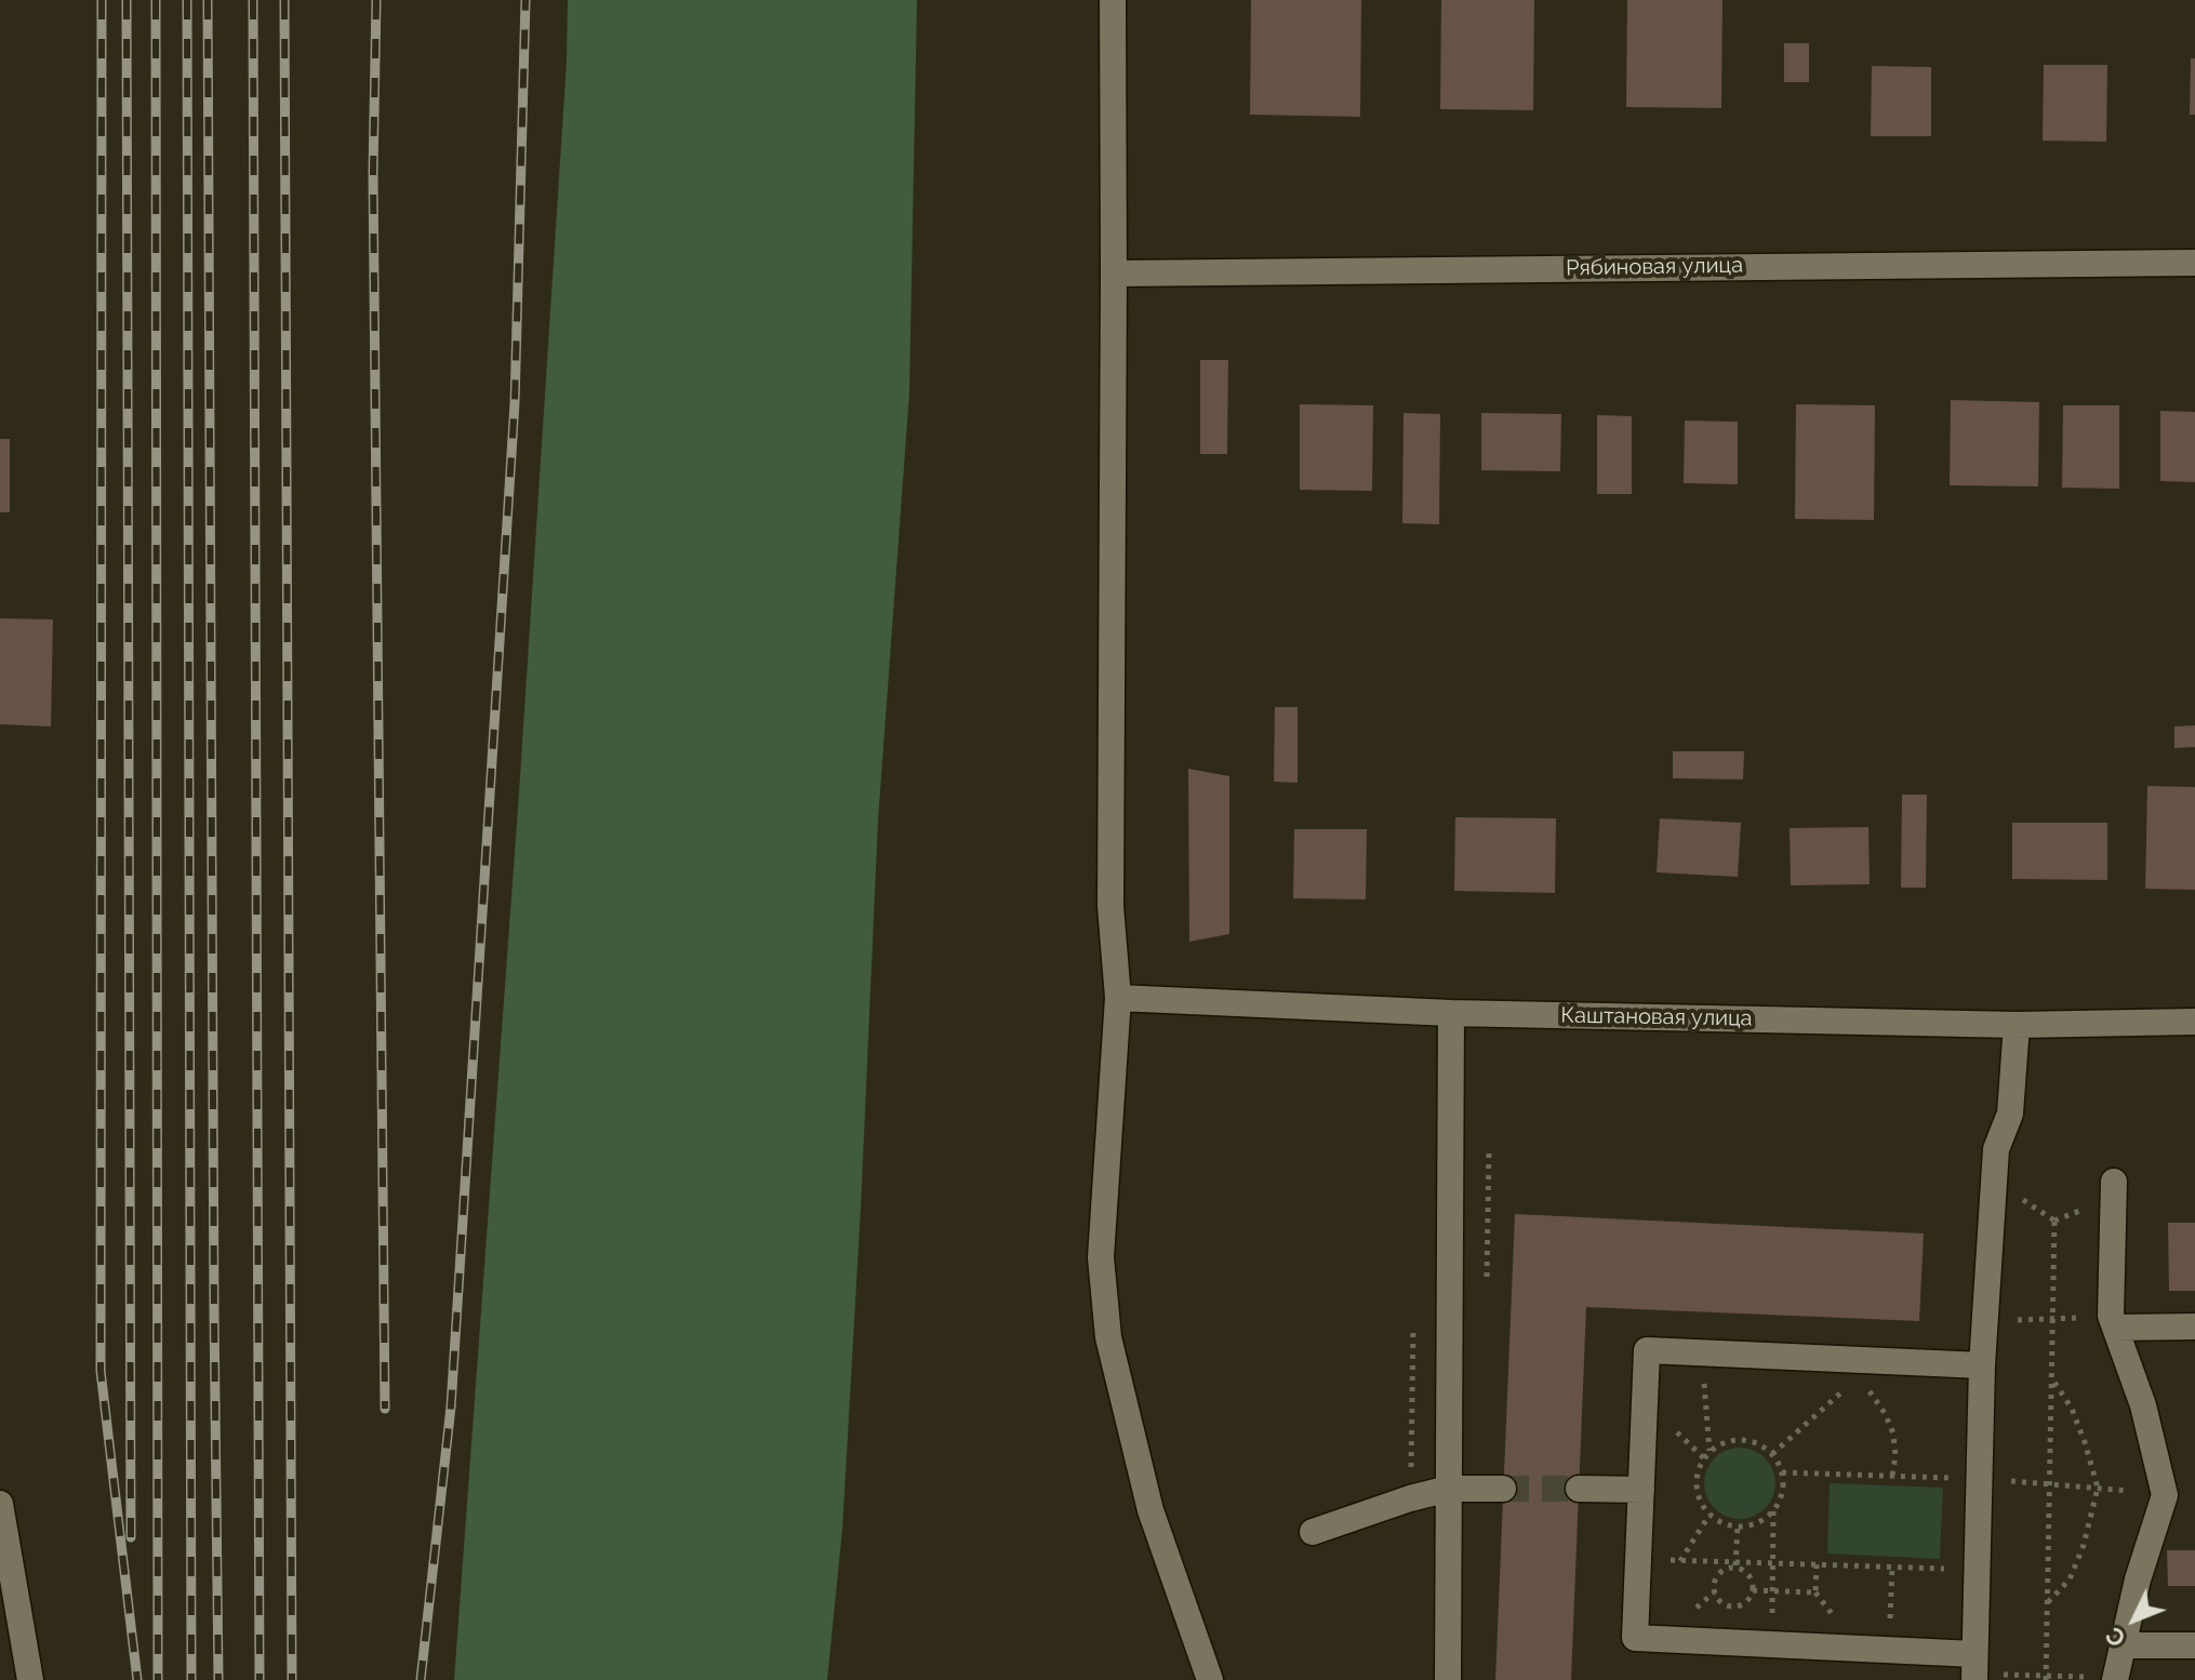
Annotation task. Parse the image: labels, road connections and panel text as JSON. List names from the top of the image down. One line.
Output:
{"streets":{"street":["Рябиновая улица","Каштановая улица"]},"north":"bottom left"}
